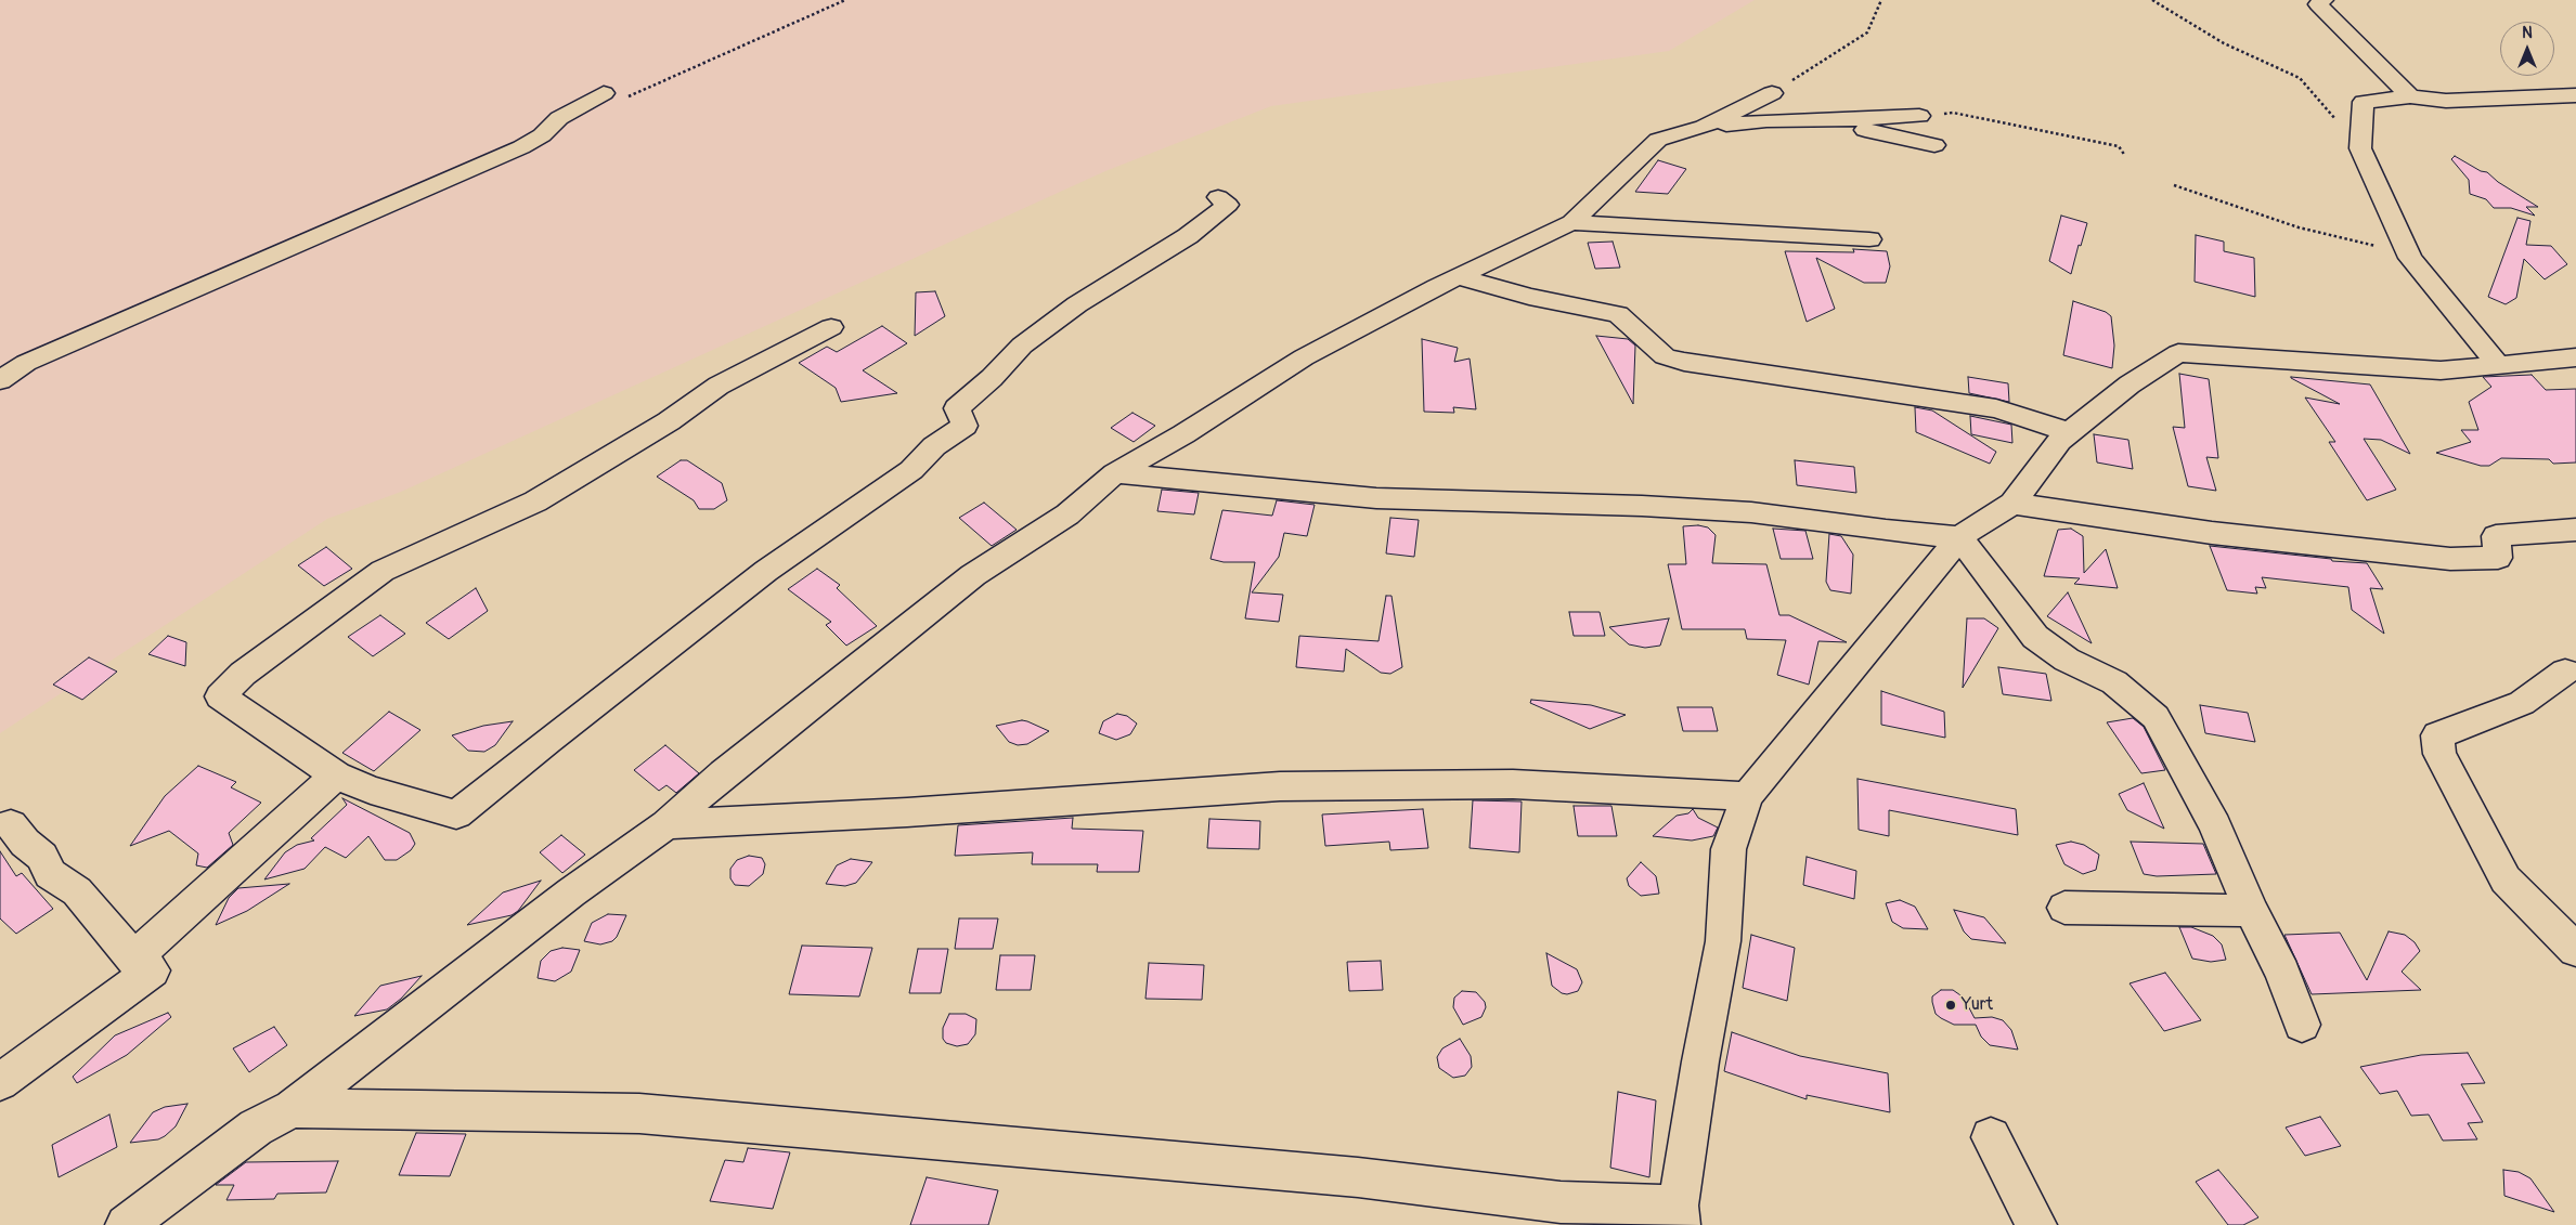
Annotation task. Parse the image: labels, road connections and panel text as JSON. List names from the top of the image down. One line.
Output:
{"places":["Yurt"],"north":"top"}
